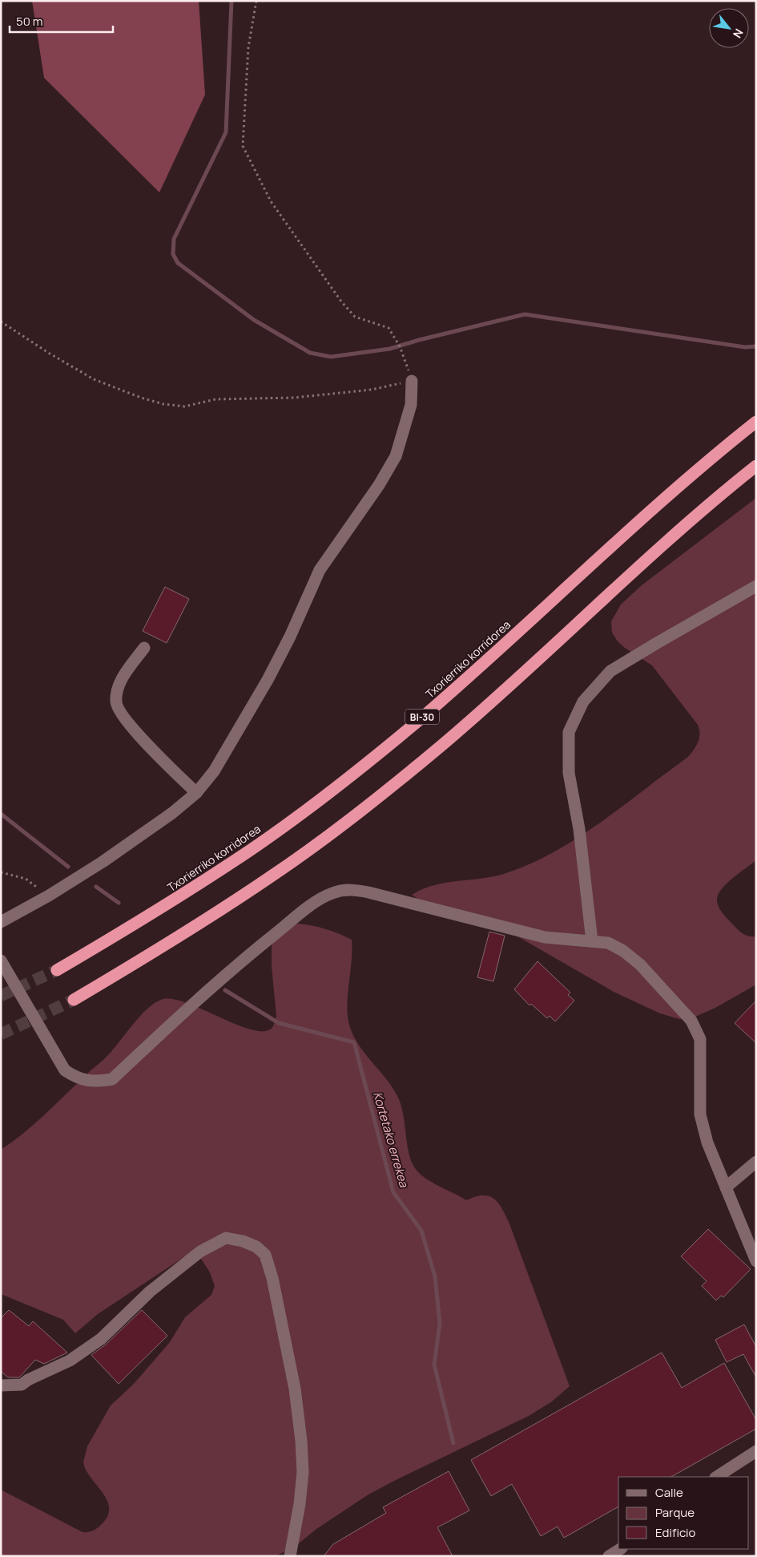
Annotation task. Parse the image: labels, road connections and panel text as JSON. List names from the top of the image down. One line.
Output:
{"streets":{"highway":["Txorierriko korridorea","BI-30"]},"water":["Kortetako errekea"],"legend":["Calle","Parque","Edificio"],"scale_bar":"50 m","north":"bottom right"}
